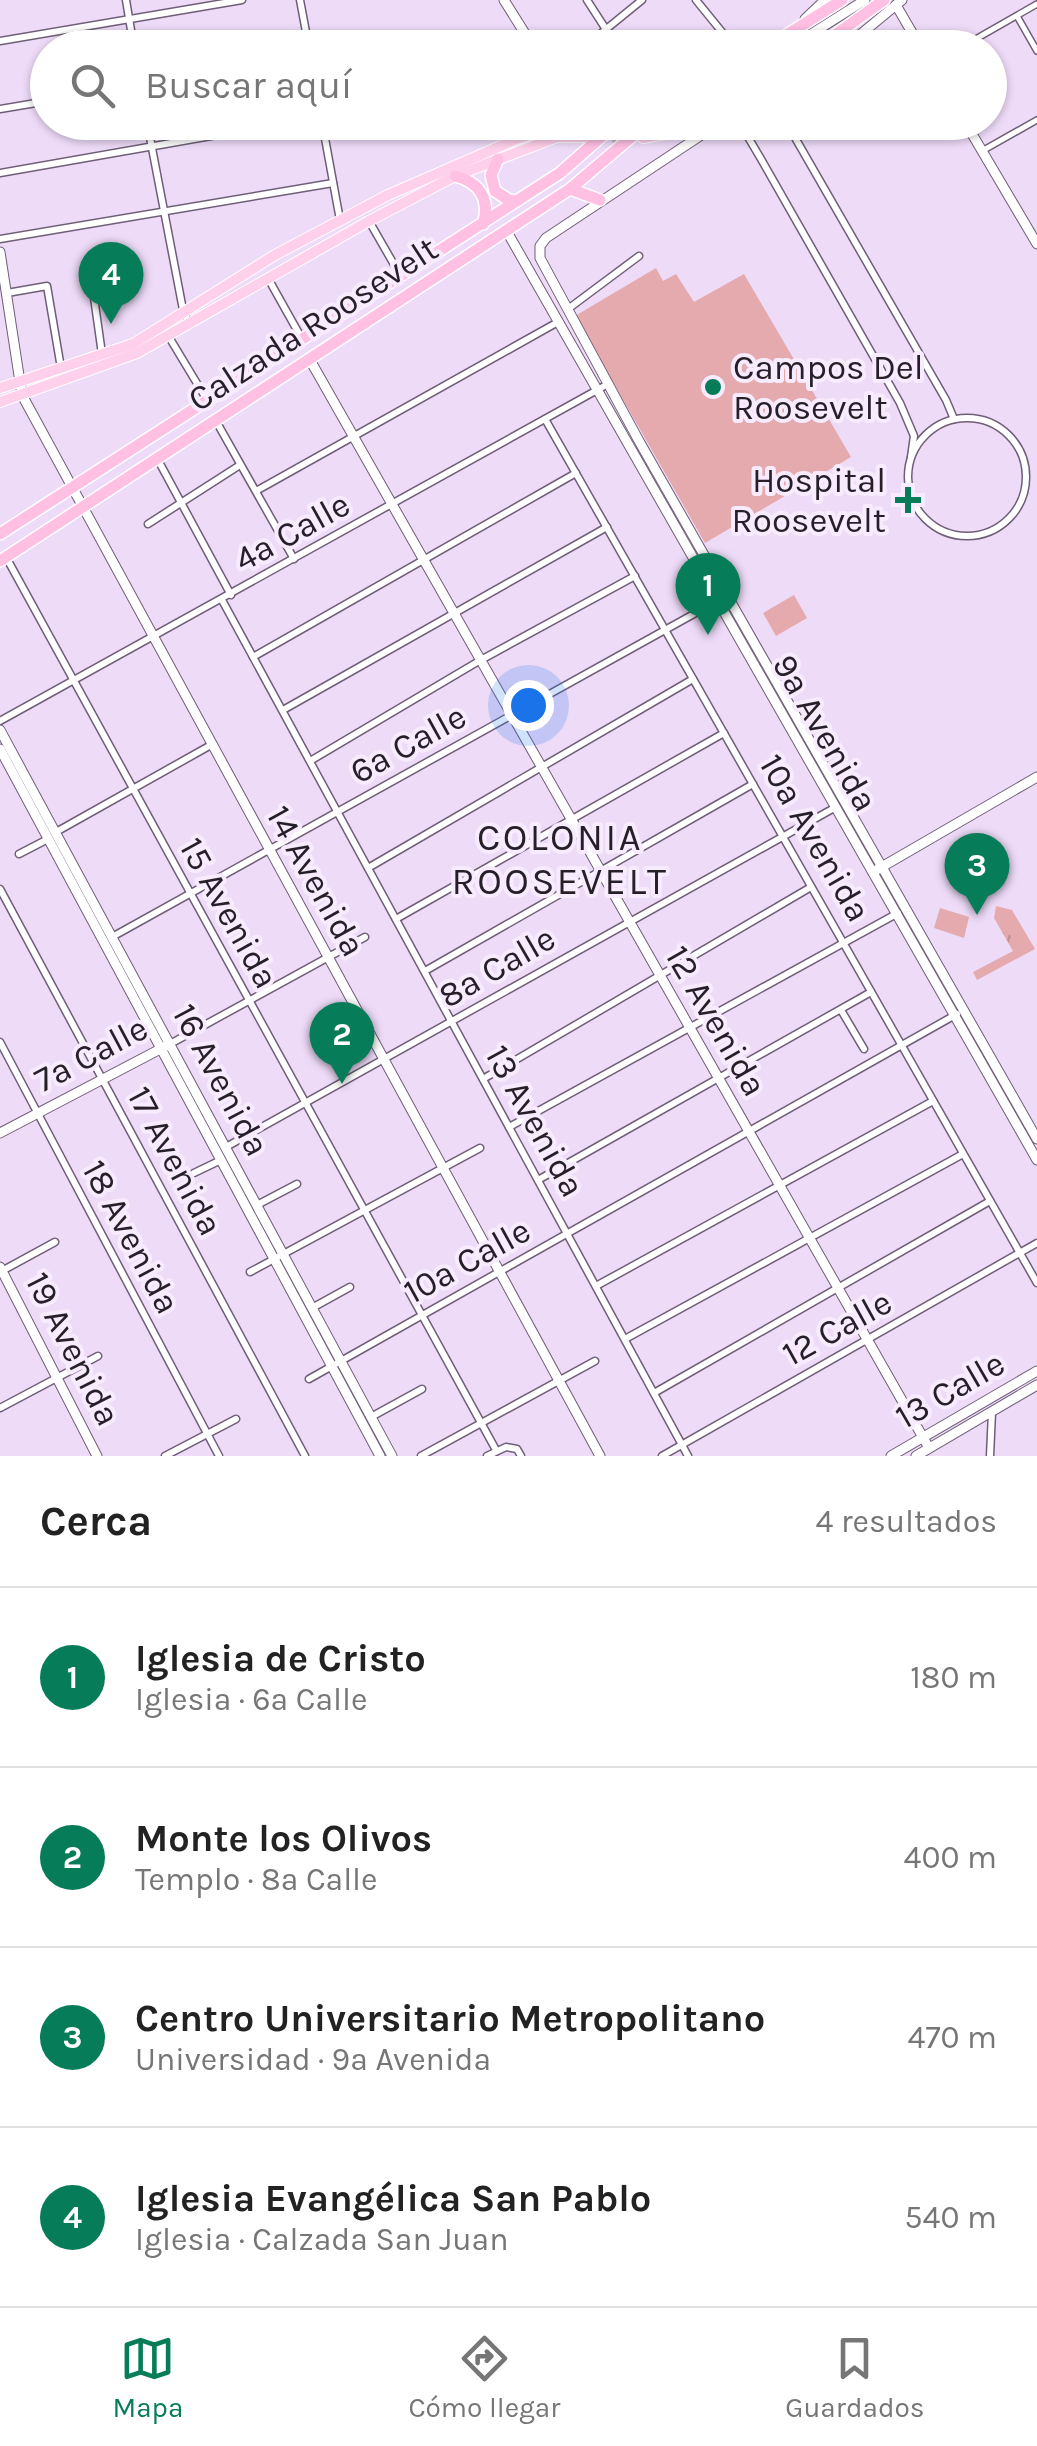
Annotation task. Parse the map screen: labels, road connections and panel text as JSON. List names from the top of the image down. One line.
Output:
{"streets":{"highway":["Calzada Roosevelt"],"main road":["9a Avenida","14 Avenida","12 Avenida","7a Calle","16 Avenida","19 Avenida","13 Calle"],"street":["4a Calle","6a Calle","10a Avenida","15 Avenida","8a Calle","13 Avenida","17 Avenida","18 Avenida","10a Calle","12 Calle"]},"crossings":[["Calzada Roosevelt","9a Avenida"],["Calzada Roosevelt","14 Avenida"],["Calzada Roosevelt","15 Avenida"],["Calzada Roosevelt","12 Avenida"],["4a Calle","9a Avenida"],["4a Calle","10a Avenida"],["4a Calle","14 Avenida"],["4a Calle","15 Avenida"],["4a Calle","12 Avenida"],["4a Calle","13 Avenida"],["9a Avenida","6a Calle"],["9a Avenida","8a Calle"],["9a Avenida","10a Calle"],["6a Calle","10a Avenida"],["6a Calle","14 Avenida"],["6a Calle","15 Avenida"],["6a Calle","12 Avenida"],["6a Calle","16 Avenida"],["6a Calle","13 Avenida"],["10a Avenida","8a Calle"],["10a Avenida","10a Calle"],["10a Avenida","12 Calle"],["14 Avenida","8a Calle"],["14 Avenida","7a Calle"],["14 Avenida","10a Calle"],["15 Avenida","8a Calle"],["15 Avenida","7a Calle"],["15 Avenida","10a Calle"],["8a Calle","12 Avenida"],["8a Calle","16 Avenida"],["8a Calle","13 Avenida"],["12 Avenida","10a Calle"],["12 Avenida","12 Calle"],["12 Avenida","13 Calle"],["7a Calle","16 Avenida"],["7a Calle","17 Avenida"],["7a Calle","18 Avenida"],["16 Avenida","10a Calle"],["13 Avenida","10a Calle"],["13 Avenida","12 Calle"]],"districts":["COLONIA ROOSEVELT"],"places":{"other":["Campos Del Roosevelt"],"health":["Hospital Roosevelt"]},"page":{"search":"Buscar aquí","pins":["4","1","3","2"],"heading":["Cerca","4 resultados"],"list":[{"mark":"1","name":"Iglesia de Cristo","note":"Iglesia · 6a Calle","value":"180 m"},{"mark":"2","name":"Monte los Olivos","note":"Templo · 8a Calle","value":"400 m"},{"mark":"3","name":"Centro Universitario Metropolitano","note":"Universidad · 9a Avenida","value":"470 m"},{"mark":"4","name":"Iglesia Evangélica San Pablo","note":"Iglesia · Calzada San Juan","value":"540 m"}],"nav":["Mapa","Cómo llegar","Guardados"]}}
